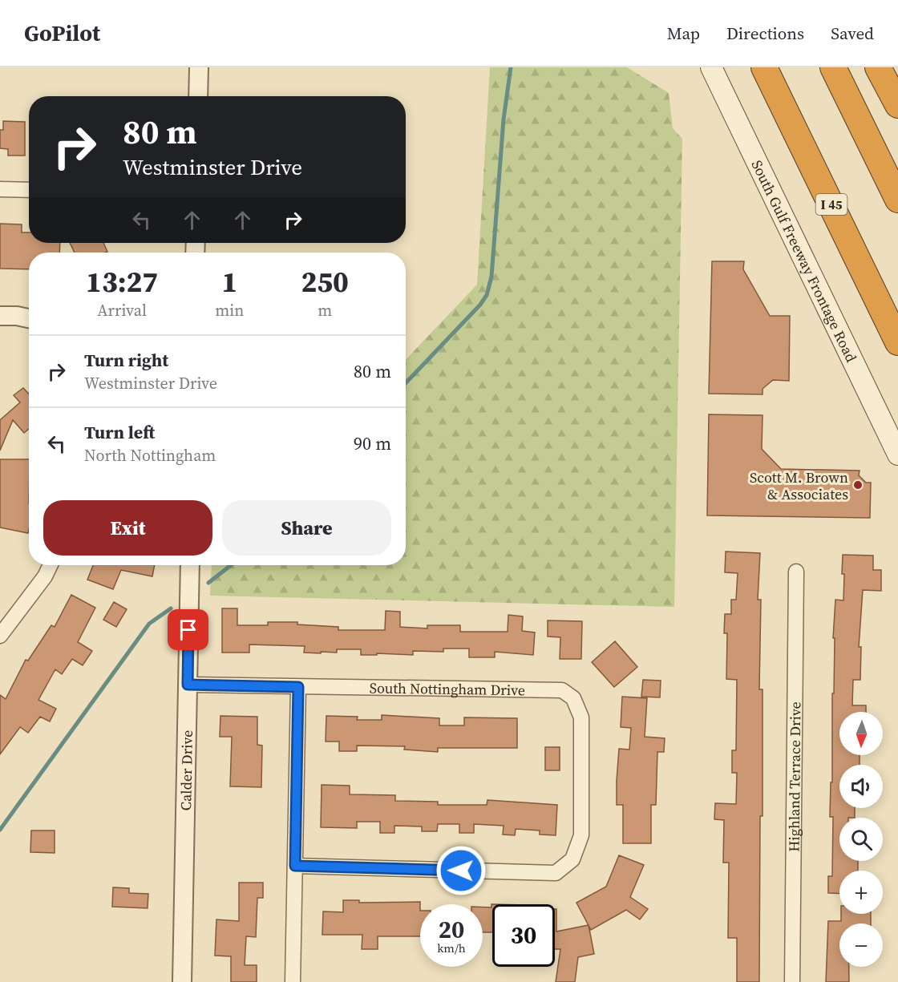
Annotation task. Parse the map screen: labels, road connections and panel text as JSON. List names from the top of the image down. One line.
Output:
{"streets":{"highway":["I 45"],"main road":["South Gulf Freeway Frontage Road"],"street":["South Nottingham Drive","Calder Drive","Highland Terrace Drive"]},"crossings":[["South Nottingham Drive","Calder Drive"]],"places":["Scott M. Brown & Associates"],"north":"bottom","page":{"header":"GoPilot","nav":["Map","Directions","Saved"],"turn":["80 m","Westminster Drive"],"eta":["13:27","Arrival","1","min","250","m"],"list":[{"name":"Turn right","note":"Westminster Drive","value":"80 m"},{"name":"Turn left","note":"North Nottingham","value":"90 m"}],"buttons":["Exit","Share"],"map_buttons":["+","−"],"speed":"20 km/h","limit":"30"}}
